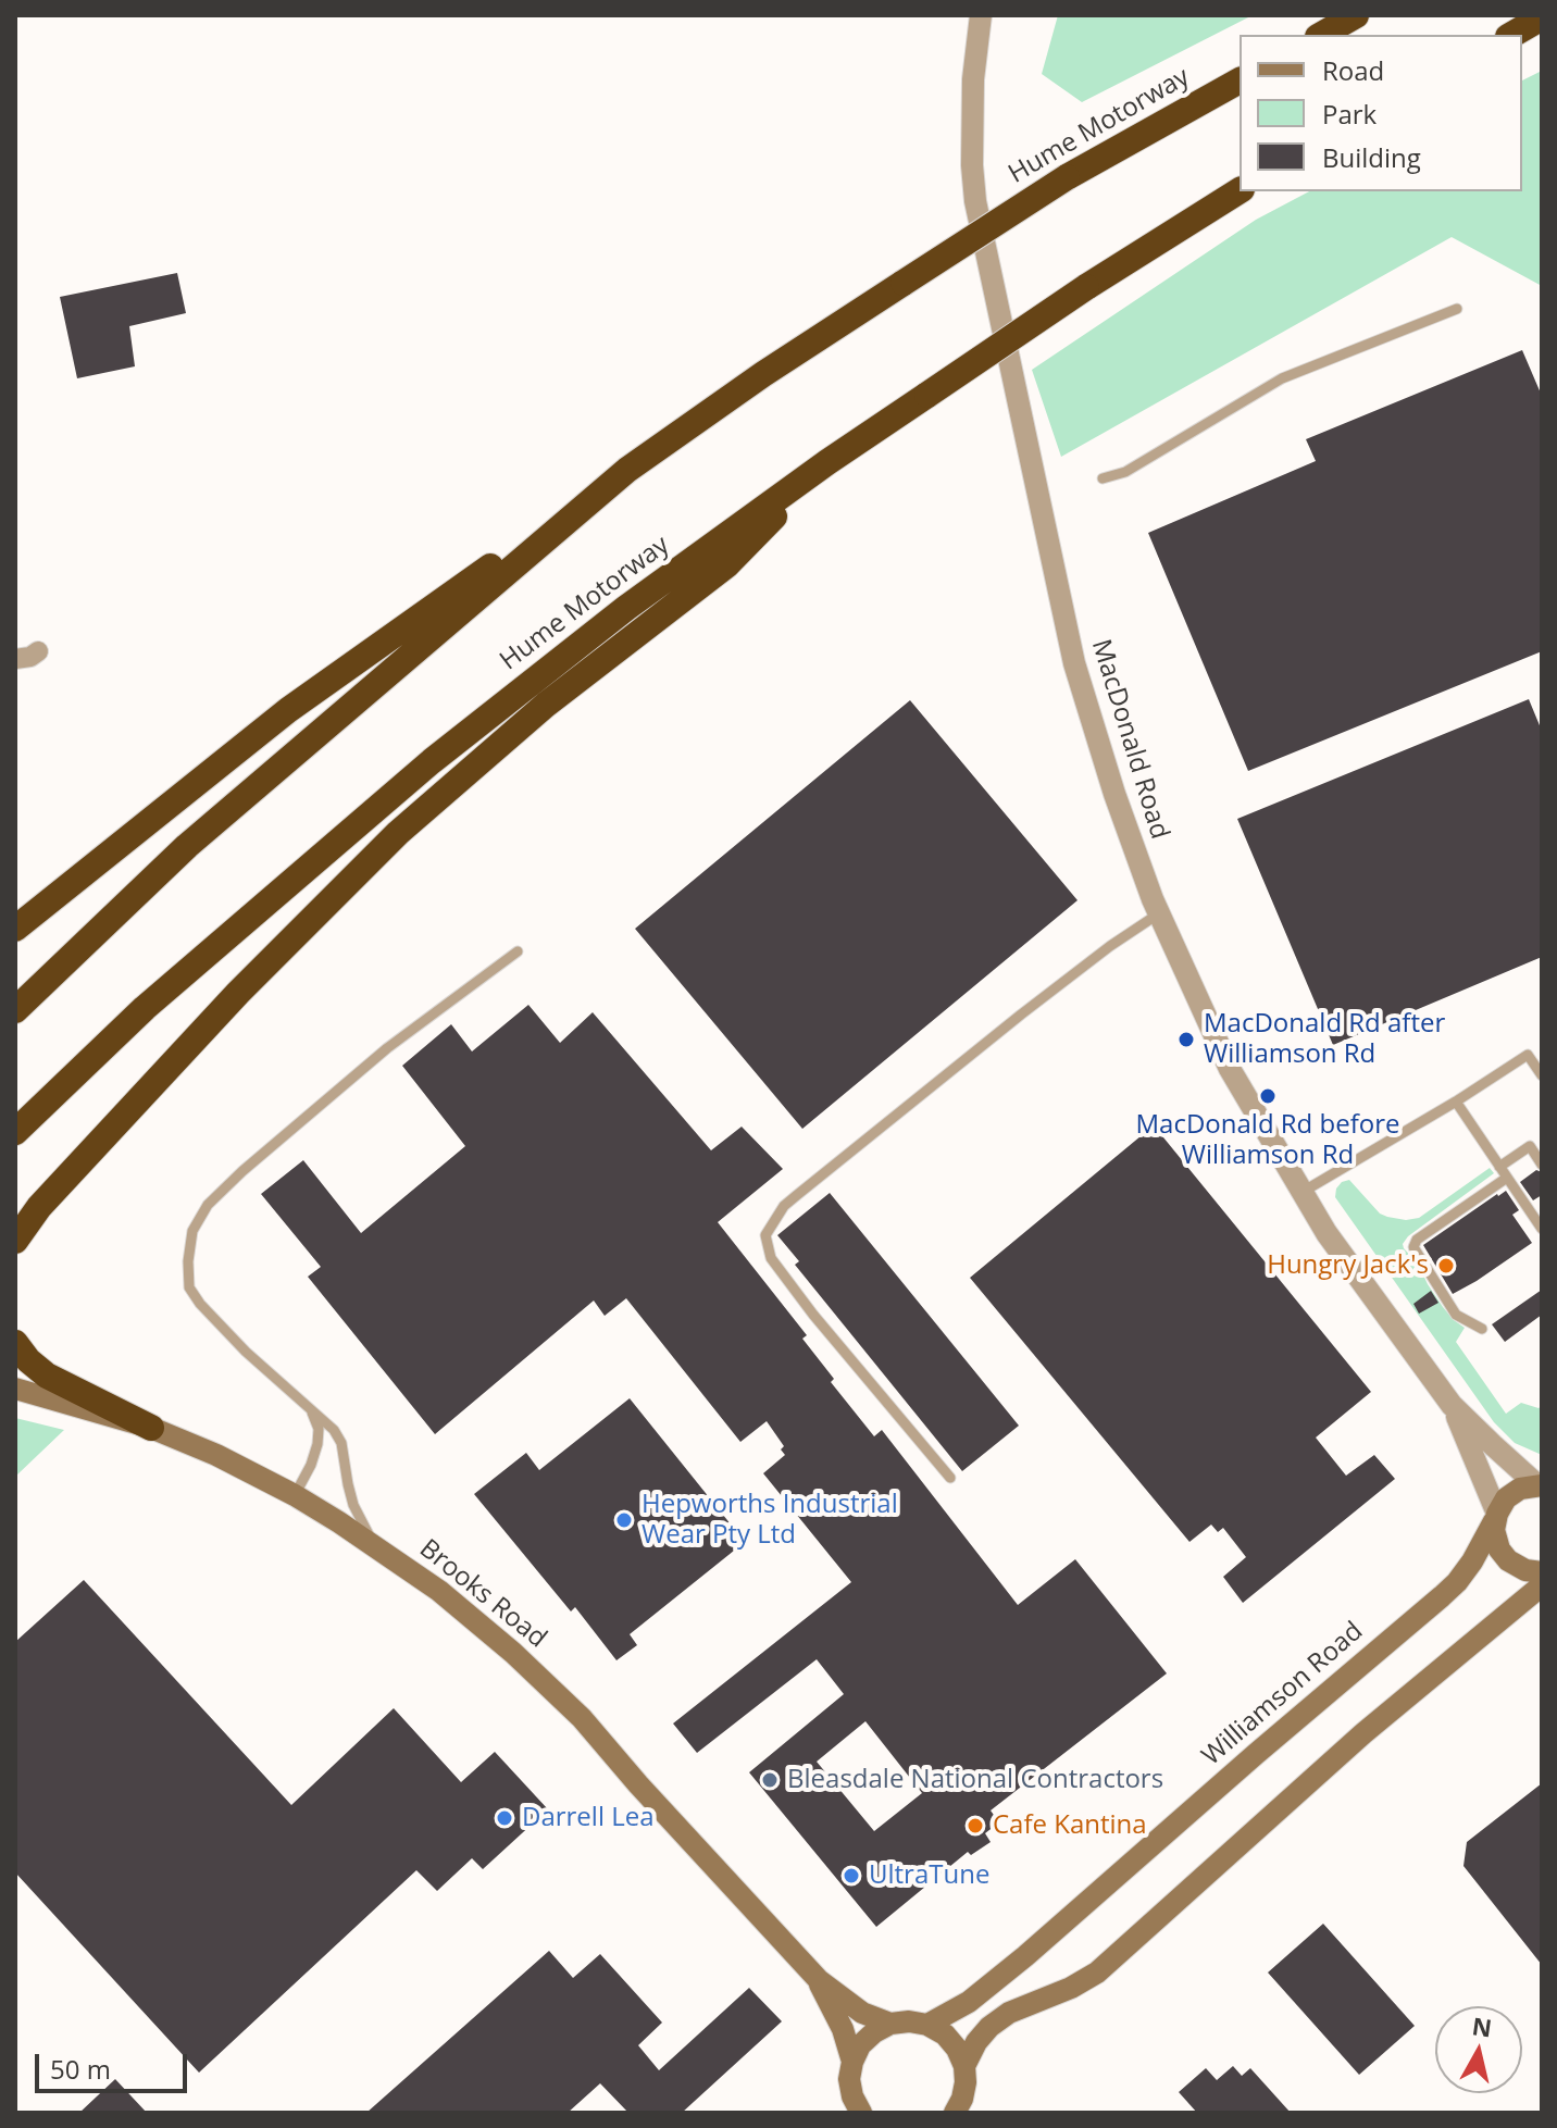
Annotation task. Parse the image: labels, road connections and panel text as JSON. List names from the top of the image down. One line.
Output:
{"streets":{"highway":["Hume Motorway"],"main road":["Brooks Road","Williamson Road"],"street":["MacDonald Road"]},"crossings":[["MacDonald Road","Williamson Road"]],"places":["MacDonald Rd after Williamson Rd","MacDonald Rd before Williamson Rd","Hungry Jack's","Hepworths Industrial Wear Pty Ltd","Bleasdale National Contractors","Darrell Lea","Cafe Kantina","UltraTune"],"legend":["Road","Park","Building"],"scale_bar":"50 m","north":"top"}
